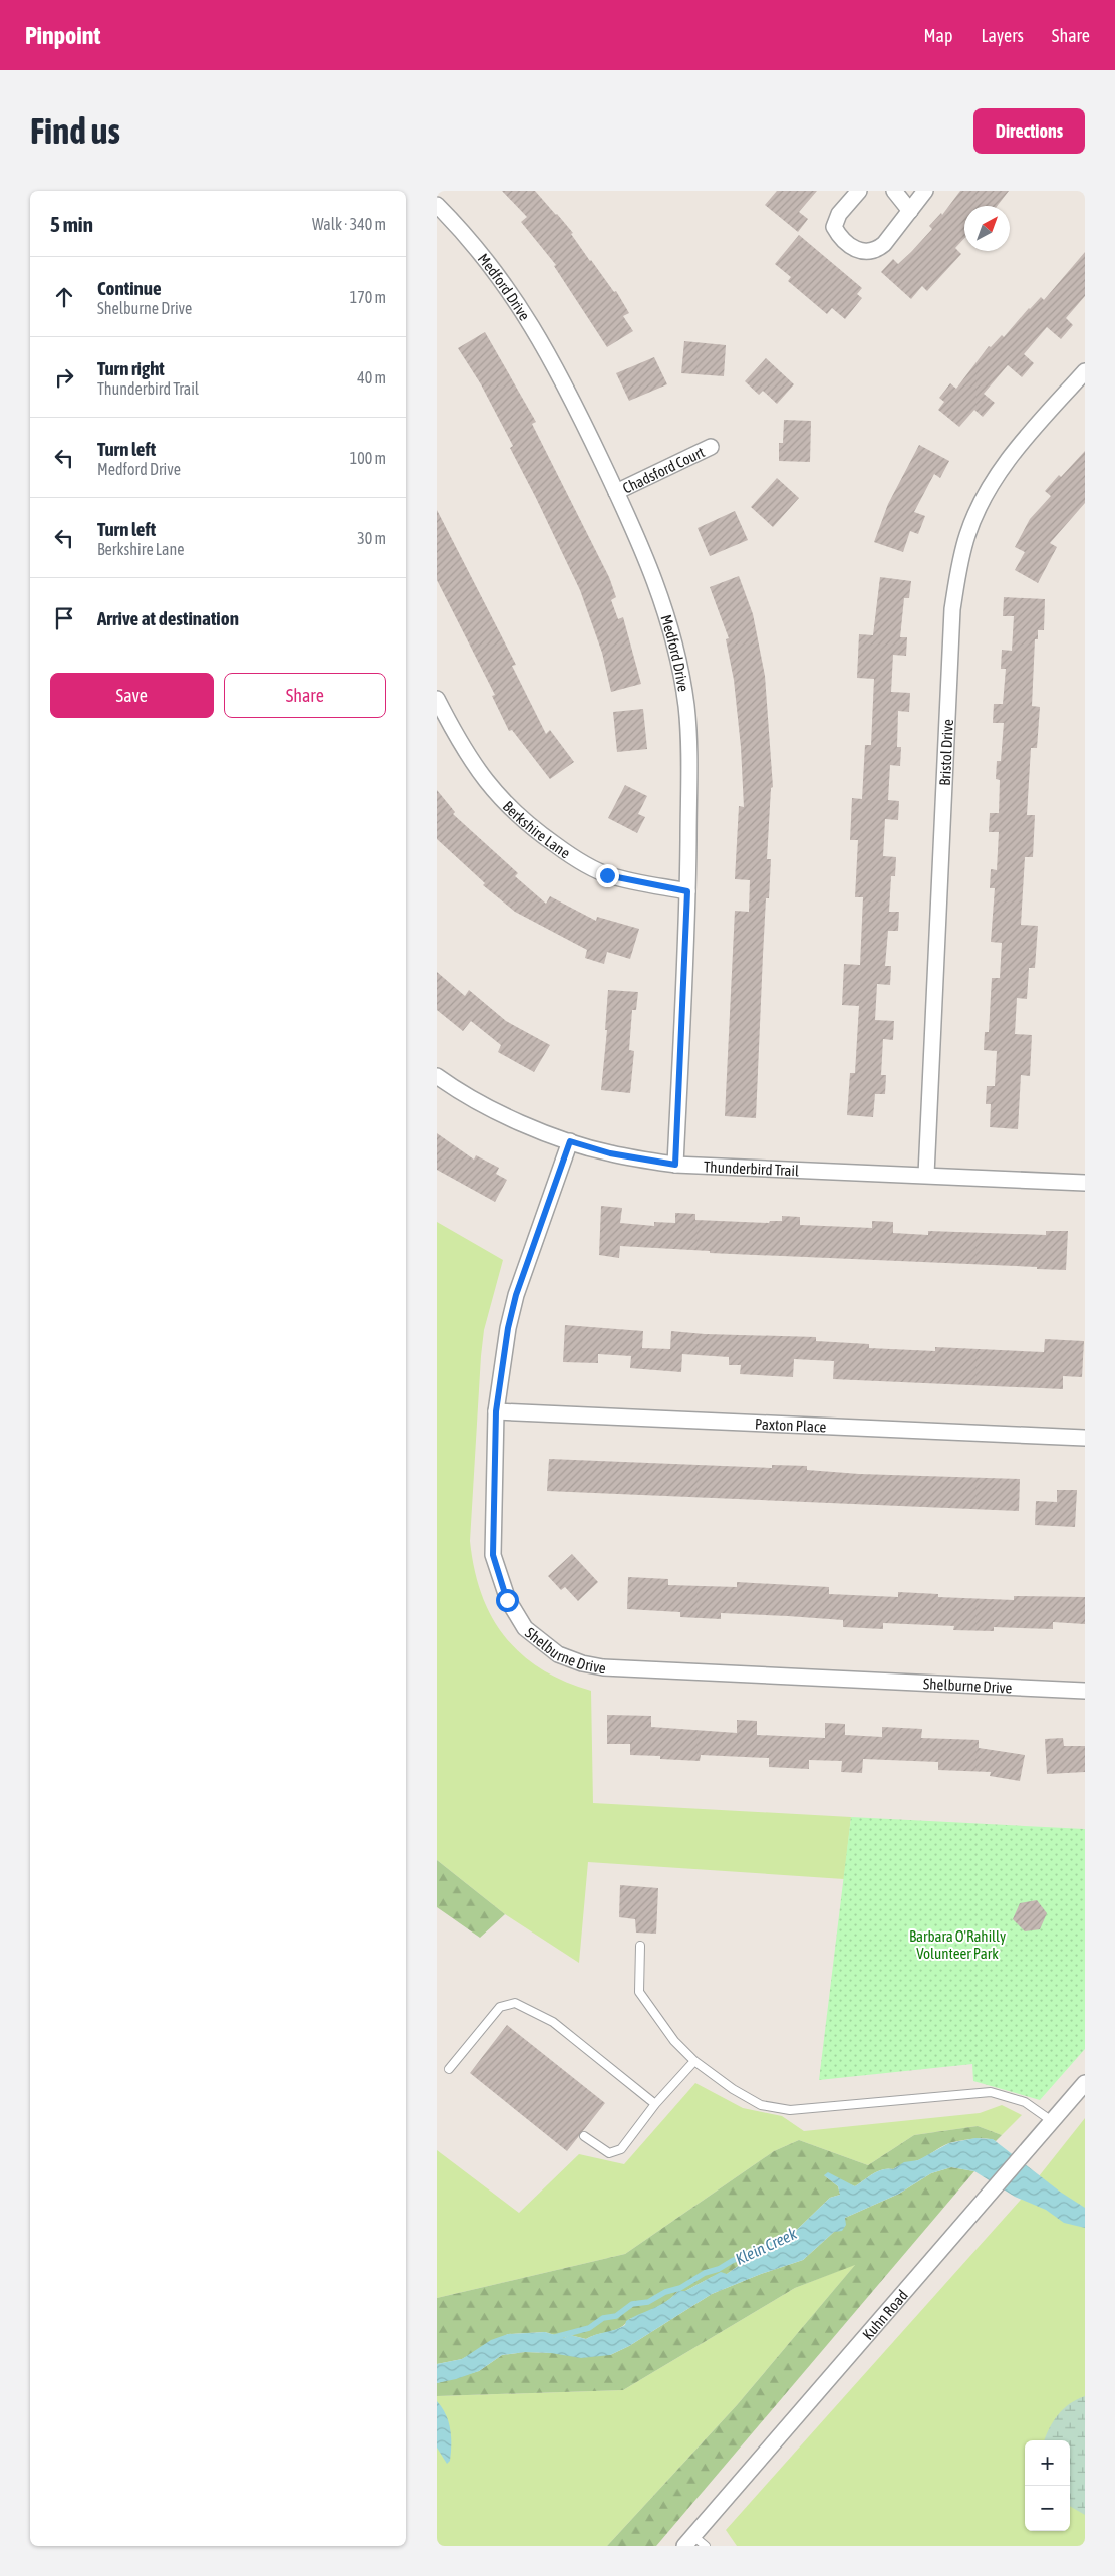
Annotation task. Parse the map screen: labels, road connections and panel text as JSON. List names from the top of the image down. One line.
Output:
{"streets":{"street":["Medford Drive","Chadsford Court","Bristol Drive","Berkshire Lane","Thunderbird Trail","Paxton Place","Shelburne Drive","Kuhn Road"]},"crossings":[["Medford Drive","Chadsford Court"],["Medford Drive","Berkshire Lane"],["Medford Drive","Thunderbird Trail"],["Bristol Drive","Thunderbird Trail"],["Thunderbird Trail","Shelburne Drive"],["Paxton Place","Shelburne Drive"]],"water":["Klein Creek"],"parks":["Barbara O'Rahilly Volunteer Park"],"north":"top right","page":{"header":"Pinpoint","nav":["Map","Layers","Share"],"buttons":["Directions",["Save","Share"]],"title":"Find us","heading":["5 min","Walk · 340 m"],"list":[["Continue","Shelburne Drive","170 m"],["Turn right","Thunderbird Trail","40 m"],["Turn left","Medford Drive","100 m"],["Turn left","Berkshire Lane","30 m"],"Arrive at destination"],"map_buttons":["+","−"]}}
